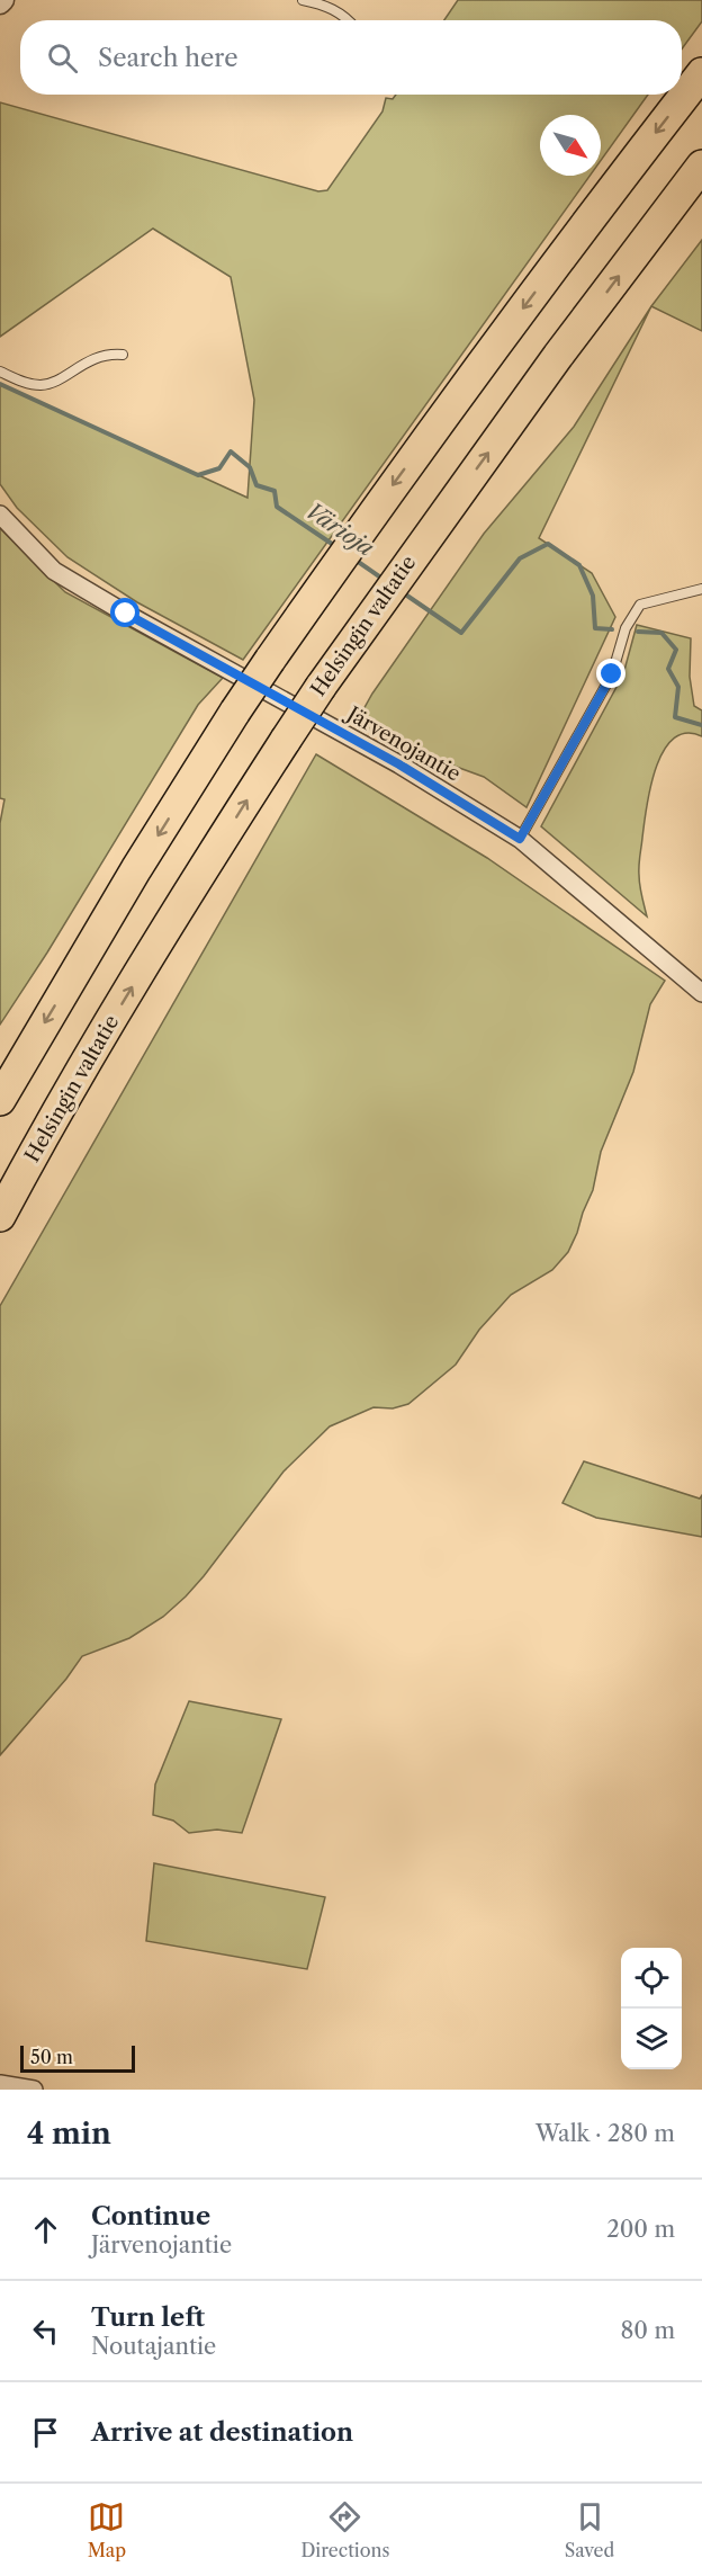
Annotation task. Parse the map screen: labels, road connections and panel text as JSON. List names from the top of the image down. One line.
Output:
{"streets":{"highway":["Helsingin valtatie"],"street":["Järvenojantie"]},"water":["Värioja"],"scale_bar":"50 m","north":"bottom right","page":{"search":"Search here","scale":"50 m","heading":["4 min","Walk · 280 m"],"list":[["Continue","Järvenojantie","200 m"],["Turn left","Noutajantie","80 m"],"Arrive at destination"],"nav":["Map","Directions","Saved"]}}
